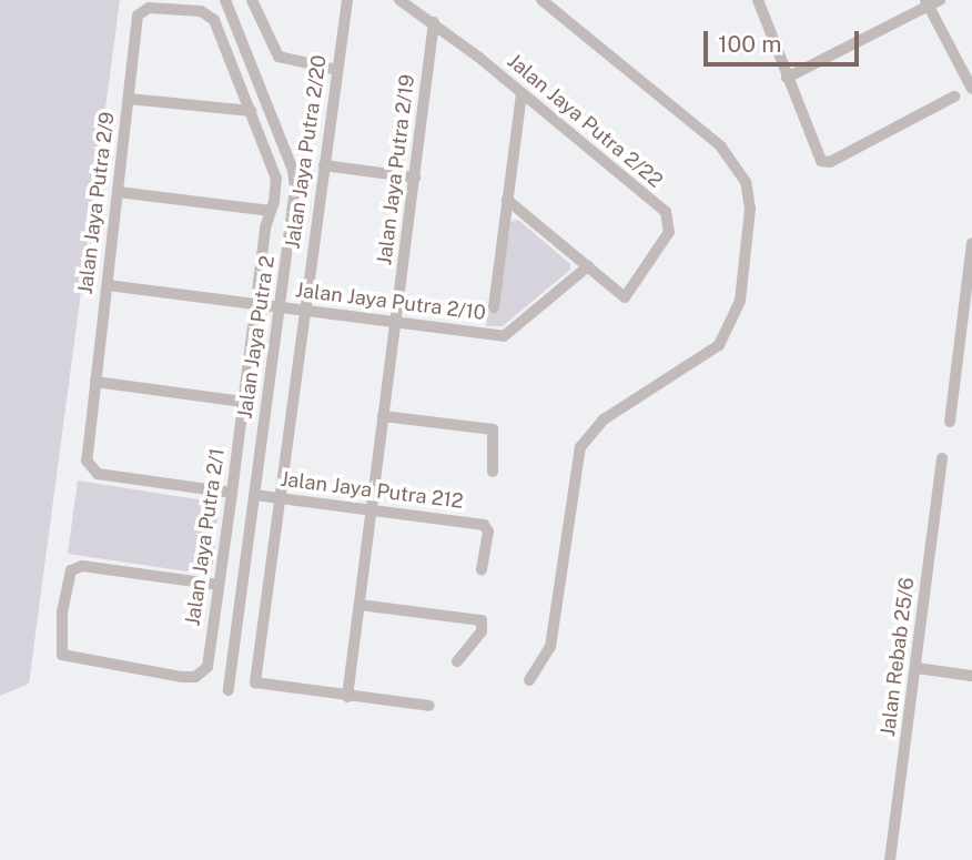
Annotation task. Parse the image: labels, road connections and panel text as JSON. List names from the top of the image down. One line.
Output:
{"streets":{"street":["Jalan Jaya Putra 2/22","Jalan Jaya Putra 2/20","Jalan Jaya Putra 2/19","Jalan Jaya Putra 2/9","Jalan Jaya Putra 2/10","Jalan Jaya Putra 2","Jalan Jaya Putra 212","Jalan Jaya Putra 2/1","Jalan Rebab 25/6"]},"crossings":[["Jalan Jaya Putra 2/22","Jalan Jaya Putra 2/19"],["Jalan Jaya Putra 2/22","Jalan Jaya Putra 2/10"],["Jalan Jaya Putra 2/20","Jalan Jaya Putra 2/19"],["Jalan Jaya Putra 2/20","Jalan Jaya Putra 2/10"],["Jalan Jaya Putra 2/20","Jalan Jaya Putra 212"],["Jalan Jaya Putra 2/19","Jalan Jaya Putra 2/10"],["Jalan Jaya Putra 2/19","Jalan Jaya Putra 212"],["Jalan Jaya Putra 2/9","Jalan Jaya Putra 2/10"],["Jalan Jaya Putra 2/9","Jalan Jaya Putra 2/1"],["Jalan Jaya Putra 2/10","Jalan Jaya Putra 2"],["Jalan Jaya Putra 2/10","Jalan Jaya Putra 2/1"],["Jalan Jaya Putra 2","Jalan Jaya Putra 212"]],"scale_bar":"100 m"}
